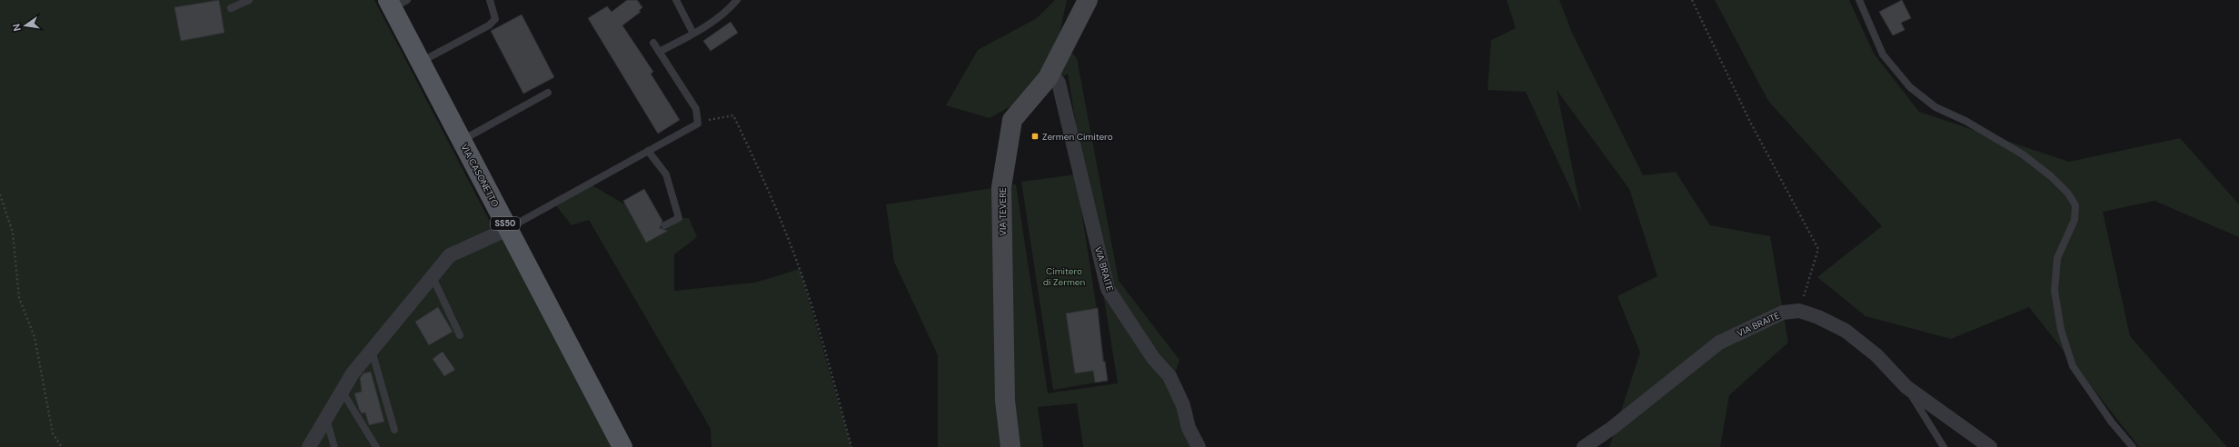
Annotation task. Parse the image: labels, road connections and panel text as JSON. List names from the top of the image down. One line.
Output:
{"streets":{"main road":["VIA CASONETTO","VIA TEVERE","SS50"],"street":["VIA BRAITE"]},"crossings":[["VIA TEVERE","VIA BRAITE"]],"parks":["Cimitero di Zermen"],"places":{"transit":["Zermen Cimitero"]},"north":"left"}
